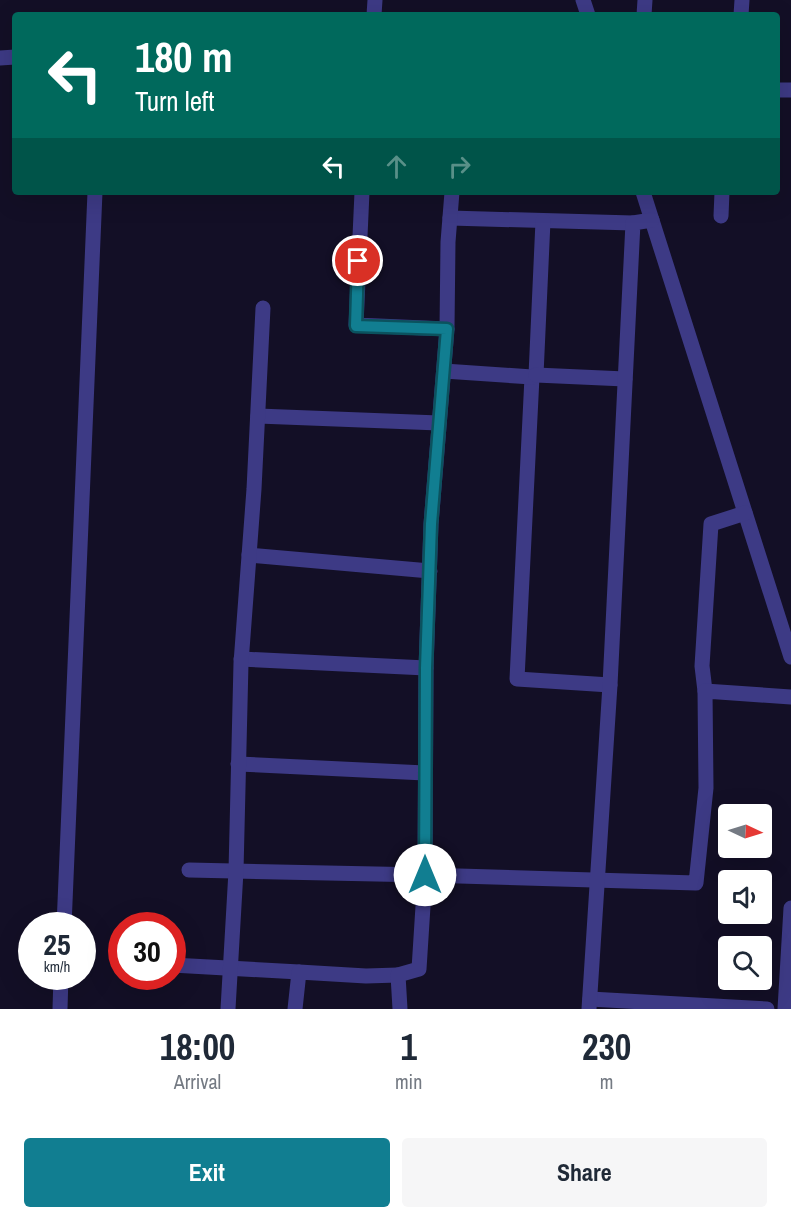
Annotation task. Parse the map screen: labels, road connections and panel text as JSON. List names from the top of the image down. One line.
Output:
{"north":"right","page":{"turn":["180 m","Turn left"],"speed":"25 km/h","limit":"30","eta":["18:00","Arrival","1","min","230","m"],"buttons":["Exit","Share"]}}
